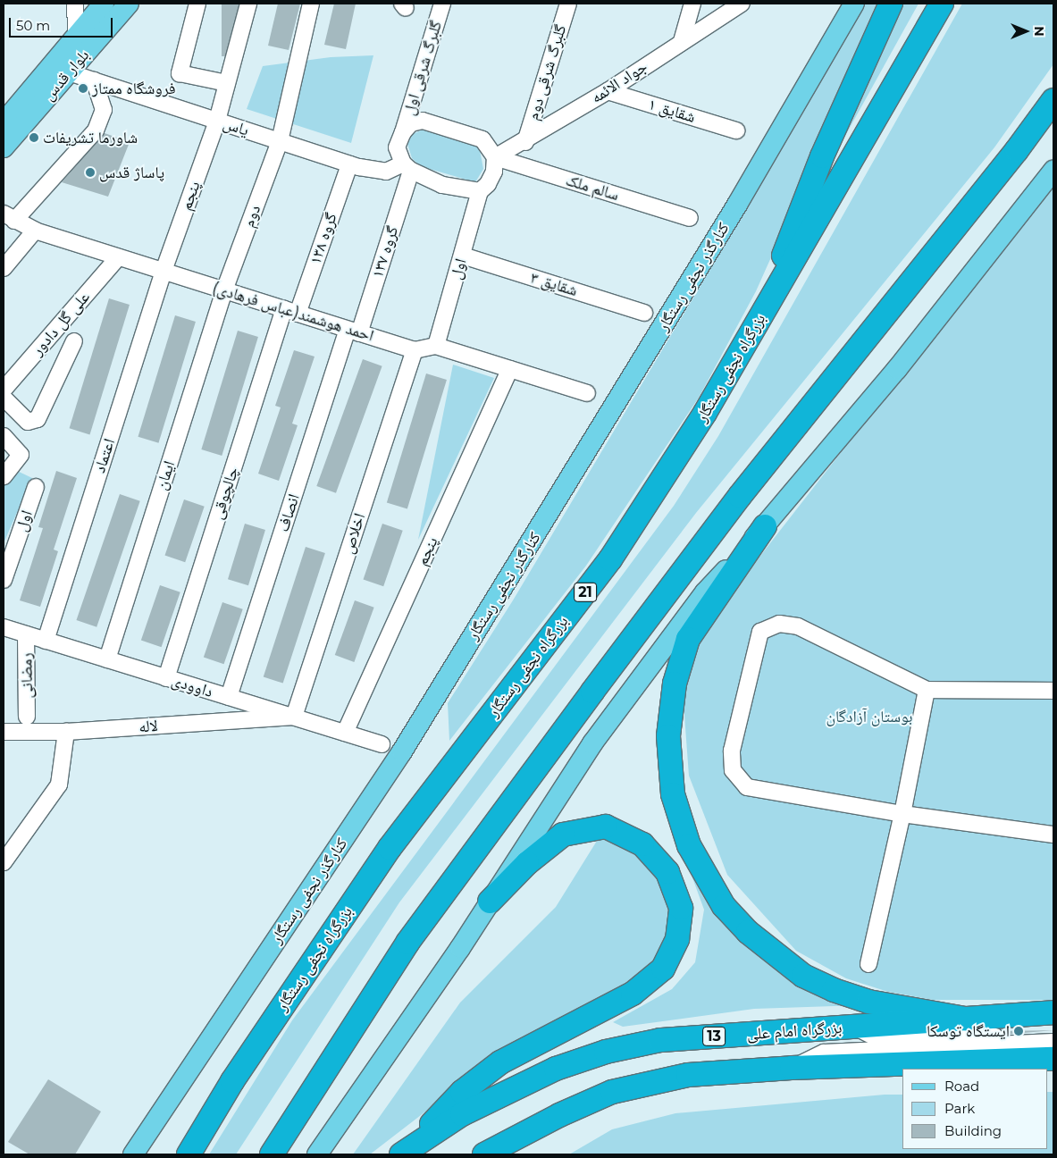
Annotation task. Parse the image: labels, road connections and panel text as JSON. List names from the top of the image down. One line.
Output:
{"streets":{"highway":["بزرگراه نجفی رستگار","21","بزرگراه امام علی","13"],"main road":["بلوار قدس","کنارگذر نجفی رستگار"],"street":["گلبرگ شرقی اول","گلبرگ شرقی دوم","جواد الائمه","شقایق ۱","یاس","سالم ملک","پنجم","دوم","گروه ۱۳۸","گروه ۱۳۷","اول","شقایق ۳","احمد هوشمند(عباس فرهادی)","علی گل دادور","اعتماد","ایمان","چالچوقی","انصاف","اخلاص","رمضانی","داوودی","لاله"]},"crossings":[["گلبرگ شرقی اول","یاس"],["گلبرگ شرقی اول","گروه ۱۳۷"],["گلبرگ شرقی دوم","جواد الائمه"],["بلوار قدس","یاس"],["جواد الائمه","شقایق ۱"],["جواد الائمه","سالم ملک"],["یاس","پنجم"],["یاس","دوم"],["یاس","گروه ۱۳۸"],["یاس","گروه ۱۳۷"],["پنجم","احمد هوشمند(عباس فرهادی)"],["پنجم","اعتماد"],["پنجم","داوودی"],["دوم","احمد هوشمند(عباس فرهادی)"],["دوم","ایمان"],["گروه ۱۳۸","احمد هوشمند(عباس فرهادی)"],["گروه ۱۳۸","چالچوقی"],["گروه ۱۳۷","احمد هوشمند(عباس فرهادی)"],["گروه ۱۳۷","انصاف"],["اول","شقایق ۳"],["اول","احمد هوشمند(عباس فرهادی)"],["احمد هوشمند(عباس فرهادی)","علی گل دادور"],["احمد هوشمند(عباس فرهادی)","اعتماد"],["احمد هوشمند(عباس فرهادی)","ایمان"],["احمد هوشمند(عباس فرهادی)","چالچوقی"],["احمد هوشمند(عباس فرهادی)","انصاف"],["احمد هوشمند(عباس فرهادی)","اخلاص"],["اعتماد","داوودی"],["ایمان","داوودی"],["چالچوقی","داوودی"],["انصاف","داوودی"],["اخلاص","داوودی"],["اخلاص","لاله"],["رمضانی","داوودی"],["داوودی","لاله"]],"parks":["بوستان آزادگان"],"places":["فروشگاه ممتاز","شاورما تشریفات","پاساژ قدس","ایستگاه توسکا"],"legend":["Road","Park","Building"],"scale_bar":"50 m","north":"right"}
